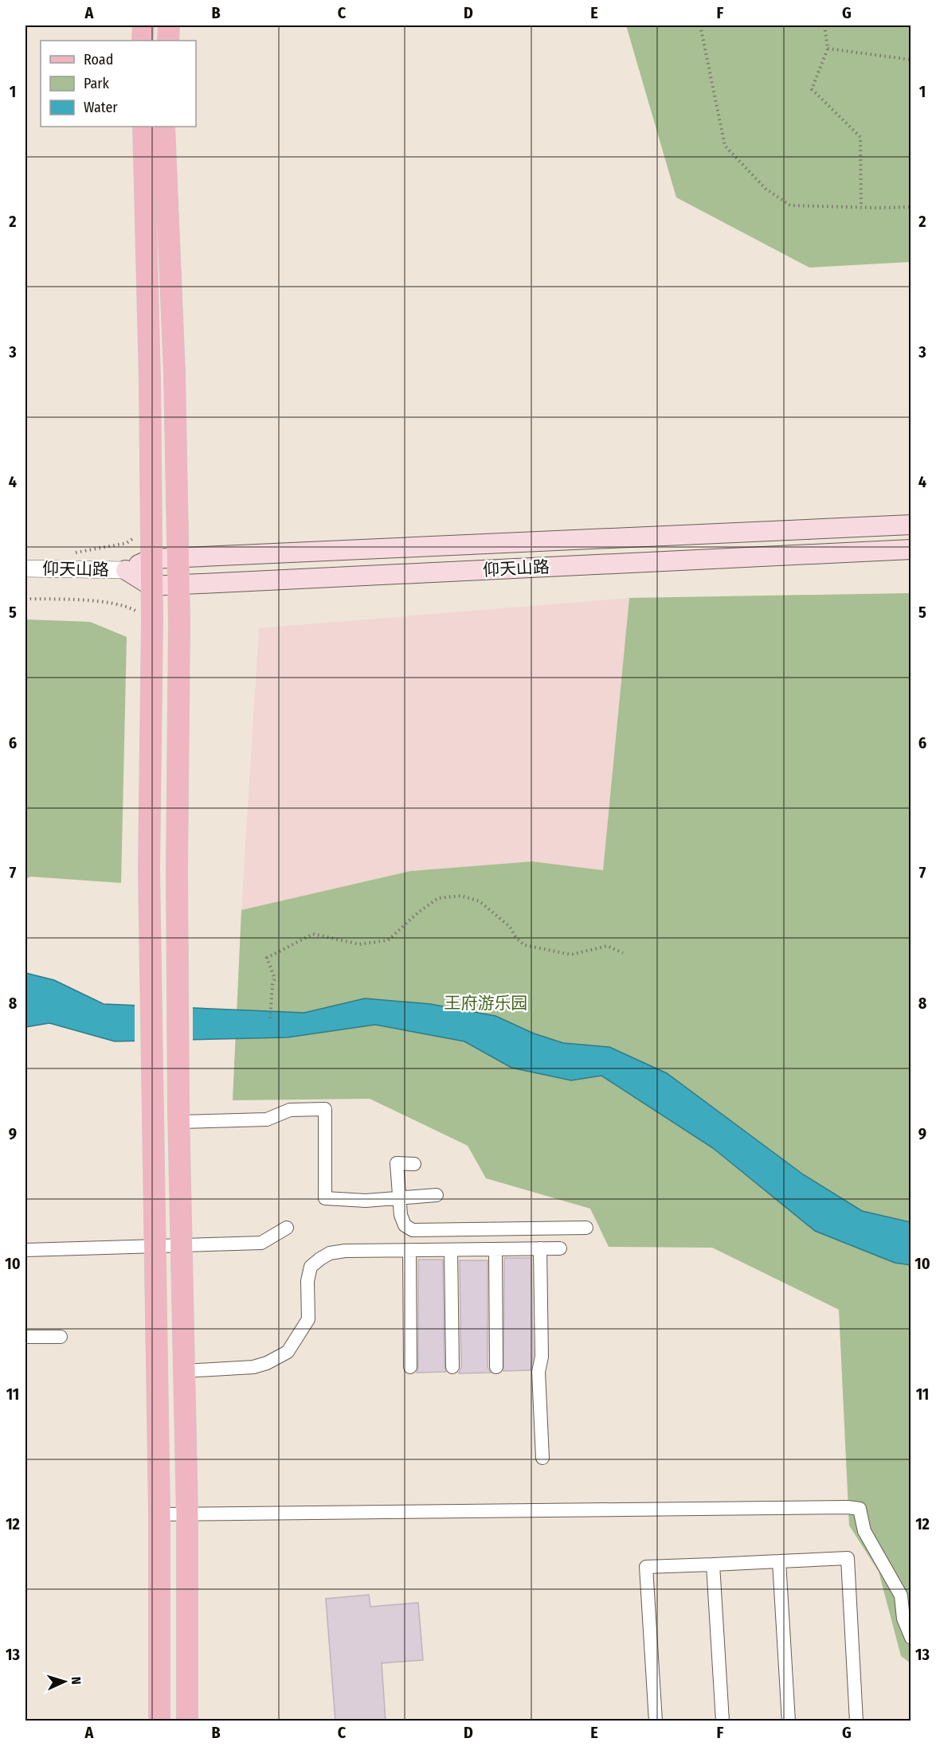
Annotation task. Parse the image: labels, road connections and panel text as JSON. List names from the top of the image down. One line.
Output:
{"streets":{"main road":["仰天山路"]},"parks":["王府游乐园"],"legend":["Road","Park","Water"],"north":"right","grid":{"columns":["A","B","C","D","E","F","G"],"rows":["1","2","3","4","5","6","7","8","9","10","11","12","13"]}}
